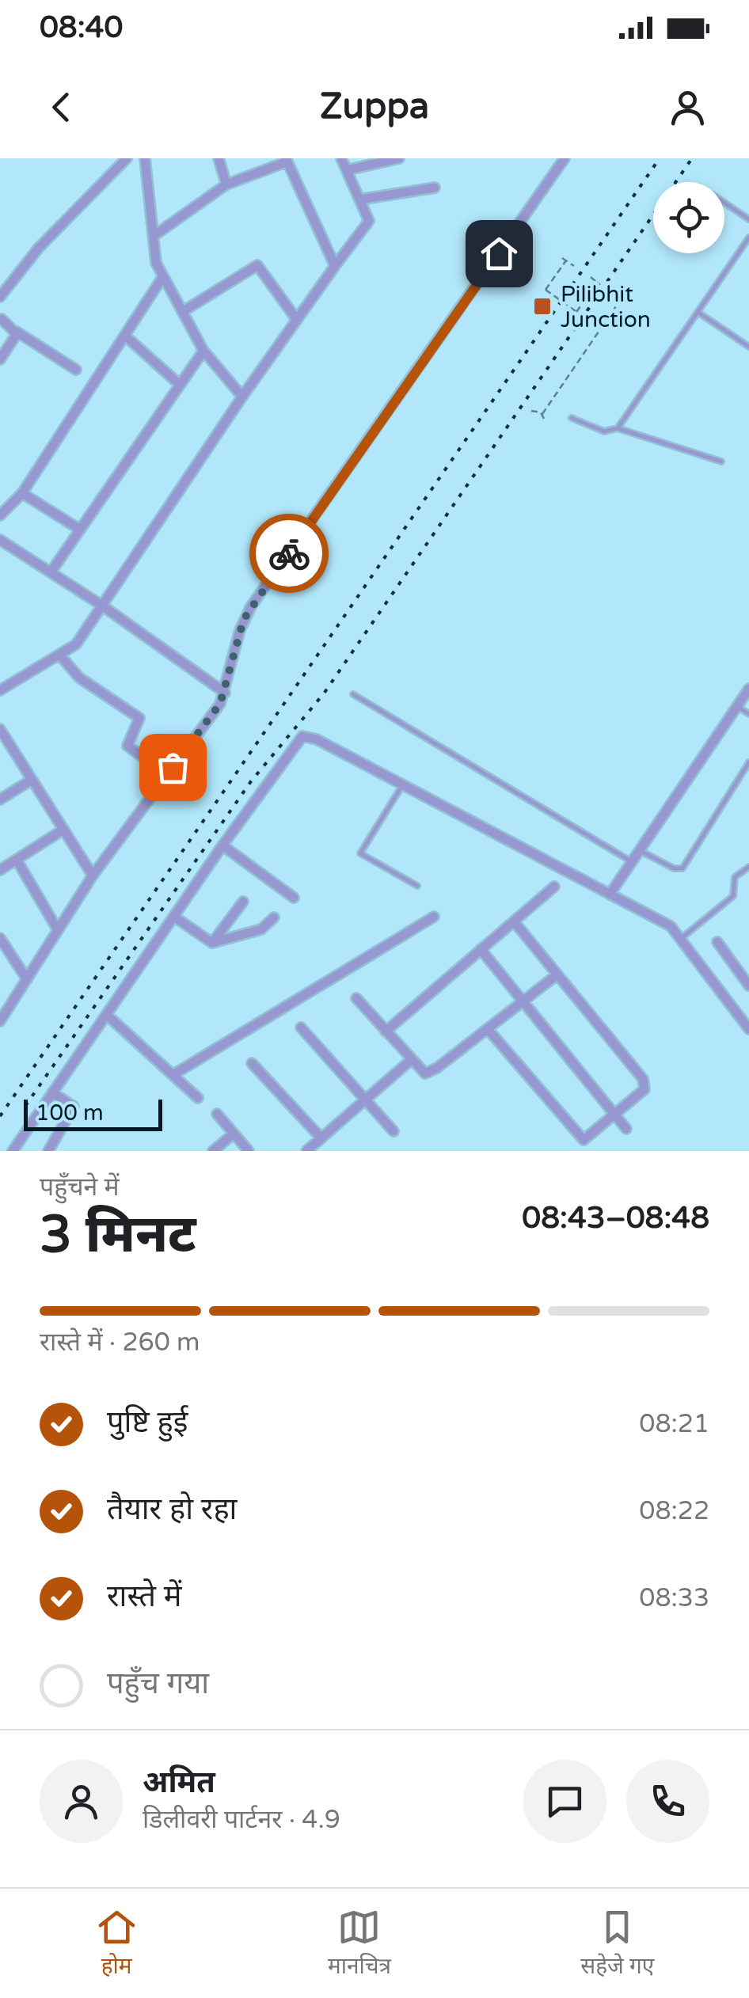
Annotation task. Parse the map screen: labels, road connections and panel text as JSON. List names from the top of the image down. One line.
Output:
{"places":{"transit":["Pilibhit Junction"]},"scale_bar":"100 m","page":{"status":"08:40","header":"Zuppa","scale":"100 m","heading":["3 मिनट","पहुँचने में","08:43–08:48"],"panel":["अमित","डिलीवरी पार्टनर · 4.9"],"bar":"रास्ते में · 260 m","list":[["पुष्टि हुई","08:21"],["तैयार हो रहा","08:22"],["रास्ते में","08:33"],"पहुँच गया"],"tabs":["होम","मानचित्र","सहेजे गए"]}}
